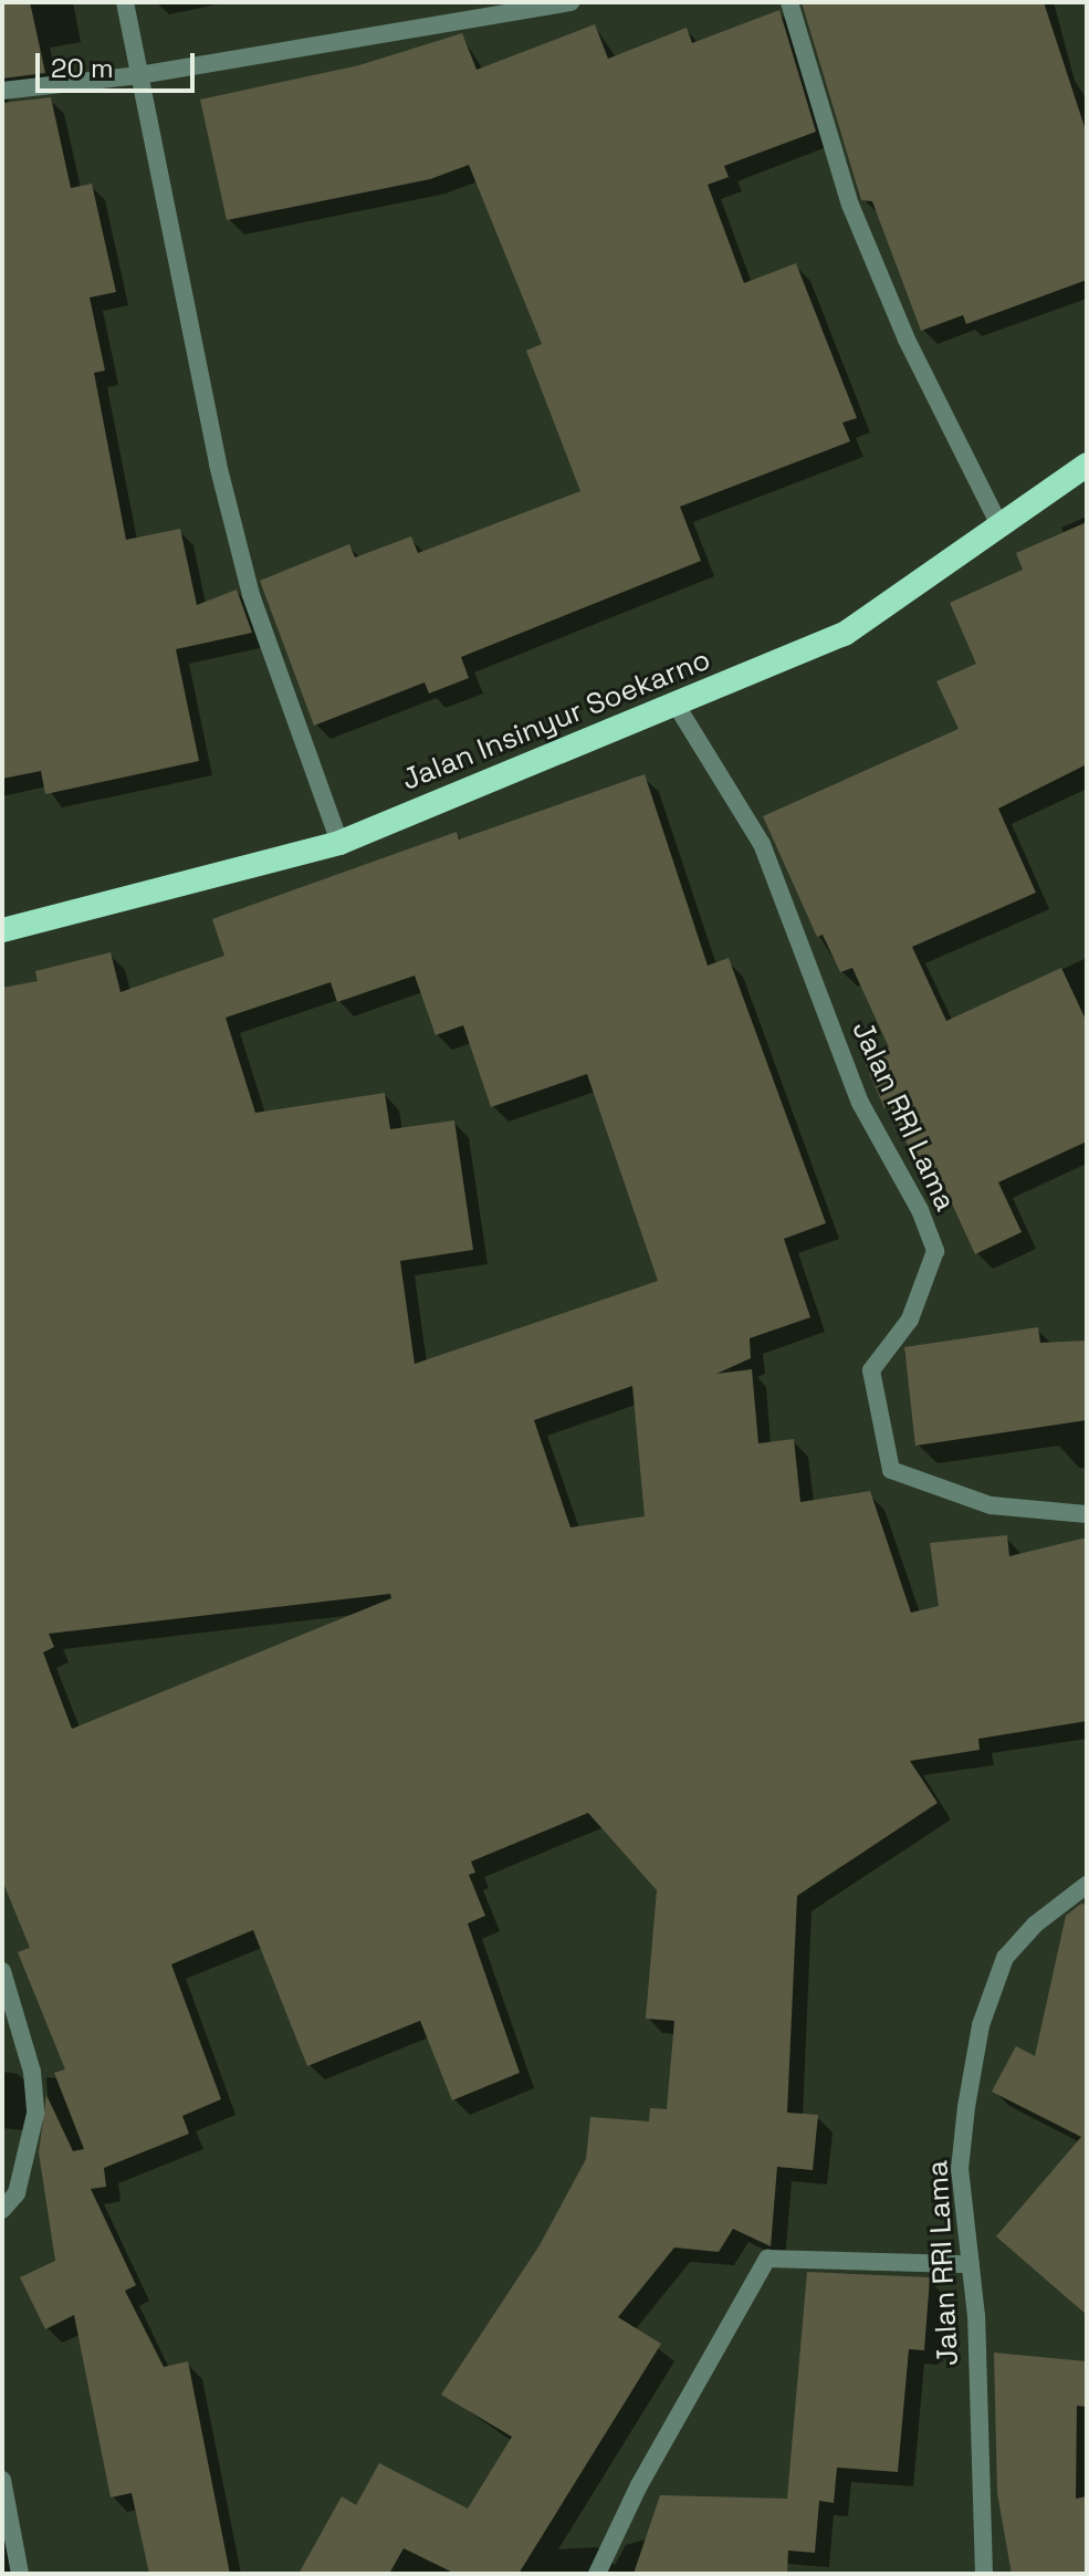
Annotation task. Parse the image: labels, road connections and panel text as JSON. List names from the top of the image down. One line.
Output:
{"streets":{"highway":["Jalan Insinyur Soekarno"],"street":["Jalan RRI Lama"]},"crossings":[["Jalan Insinyur Soekarno","Jalan RRI Lama"]],"scale_bar":"20 m"}
